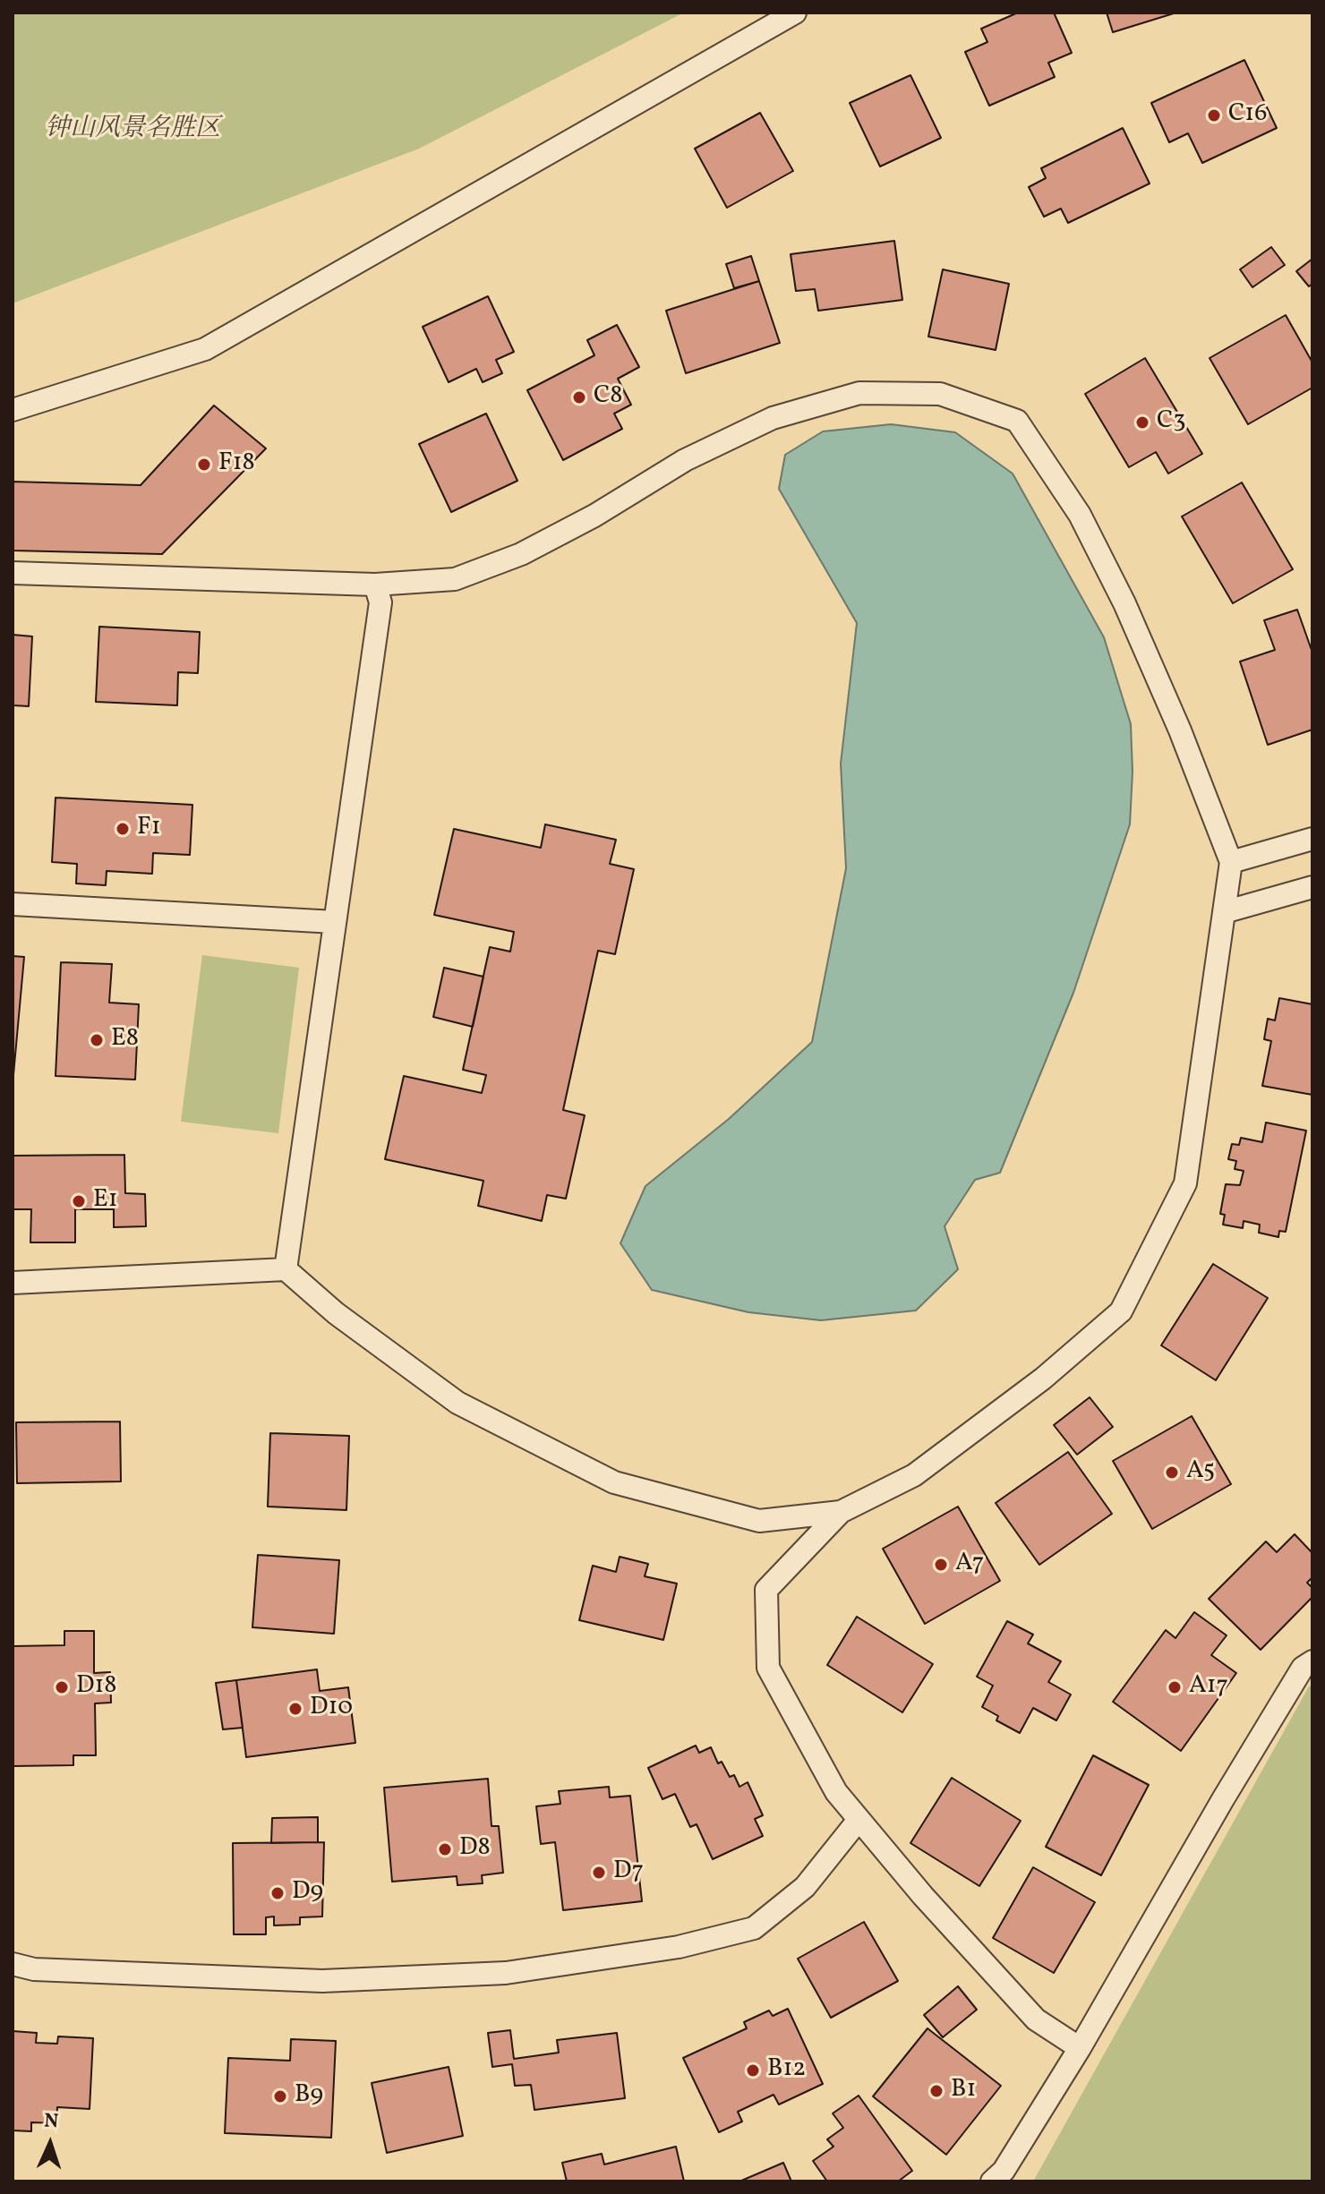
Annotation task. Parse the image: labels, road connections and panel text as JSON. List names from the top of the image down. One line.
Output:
{"parks":["钟山风景名胜区"],"places":["C16","C8","C3","F18","F1","E8","E1","A5","A7","D18","A17","D10","D8","D7","D9","B12","B1","B9"],"north":"top"}
